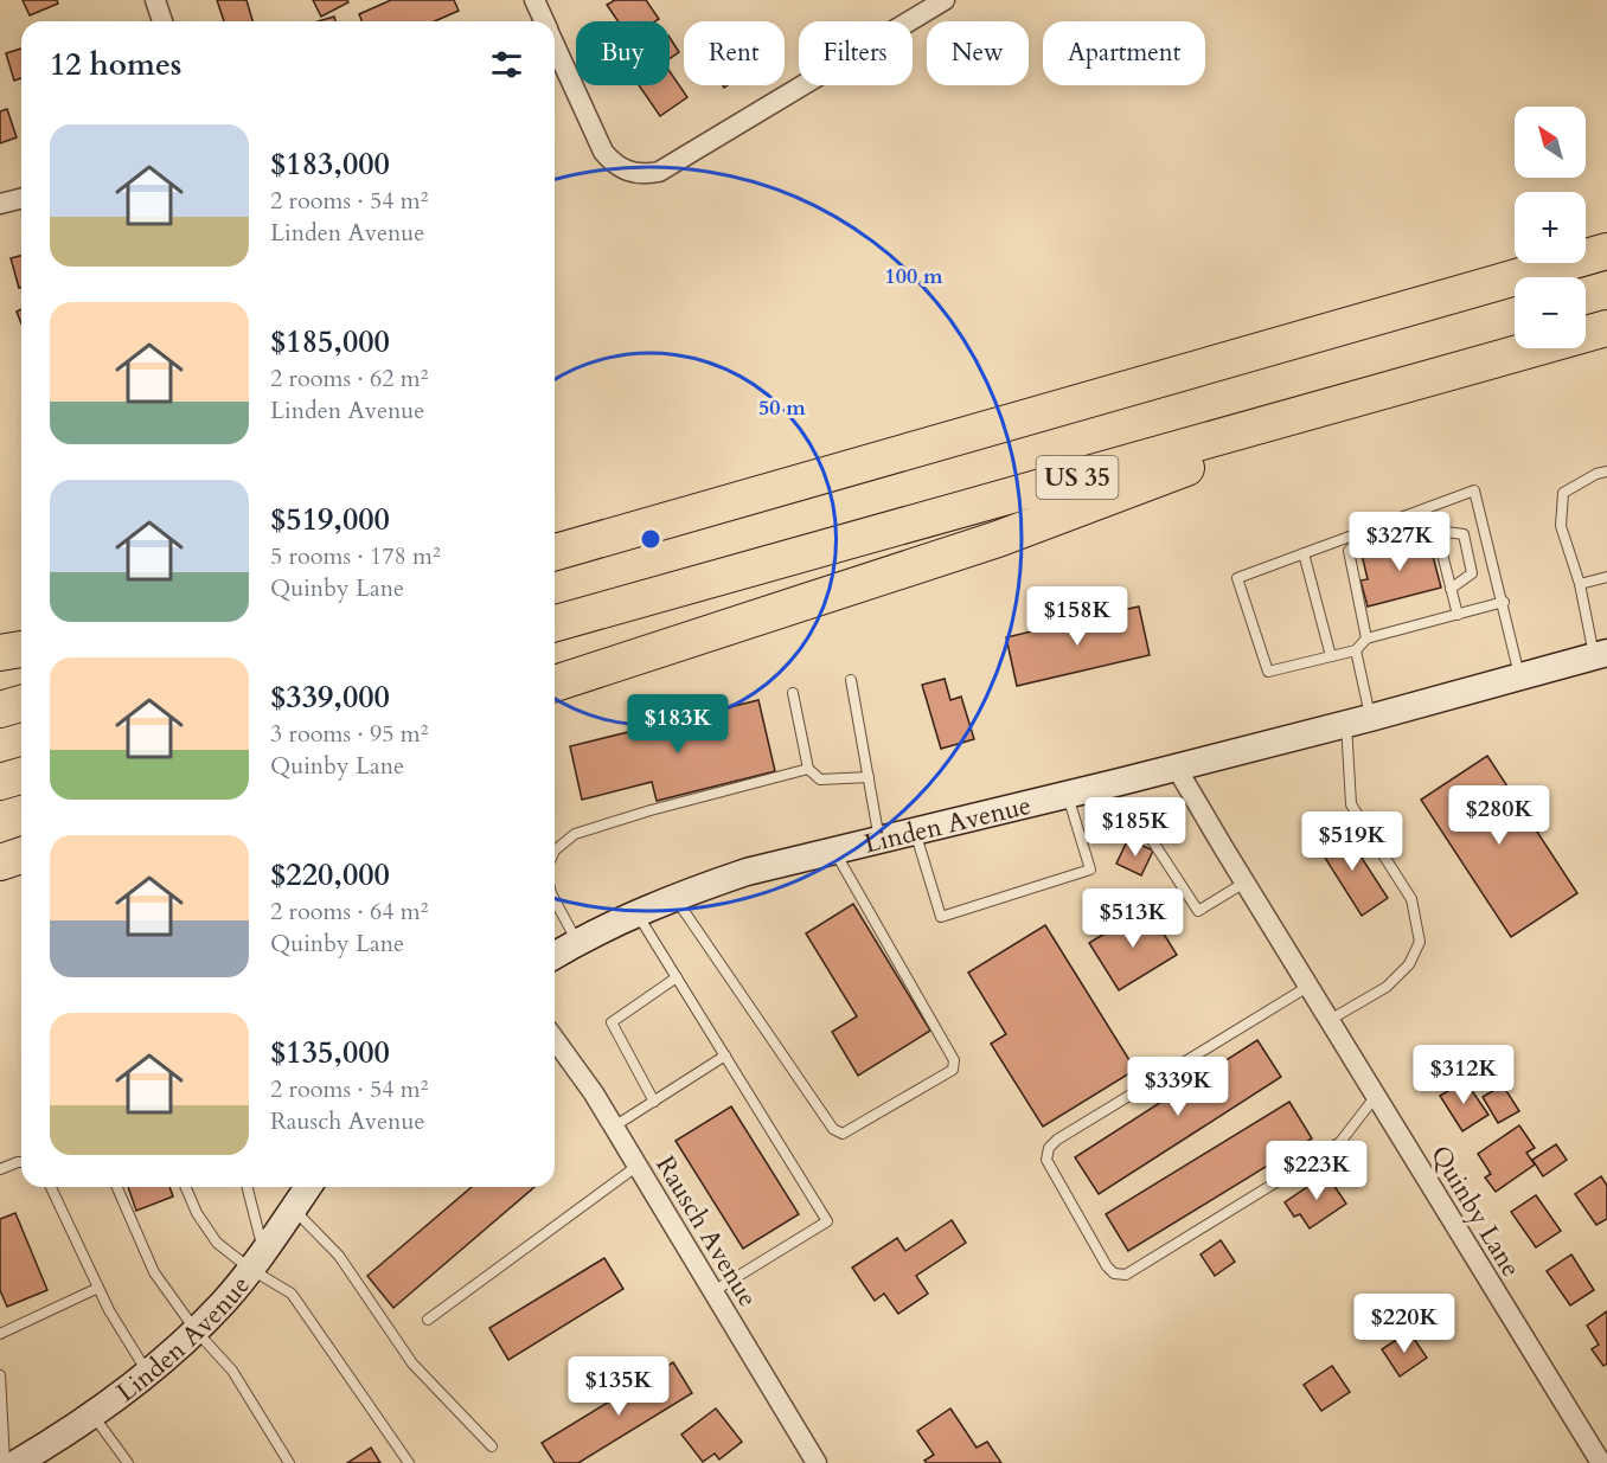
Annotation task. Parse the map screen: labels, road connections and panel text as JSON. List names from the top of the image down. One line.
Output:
{"streets":{"highway":["US 35"],"main road":["Linden Avenue"],"street":["Quinby Lane","Rausch Avenue"]},"crossings":[["Linden Avenue","Quinby Lane"]],"north":"top left","page":{"chip":["Buy","Rent","Filters","New","Apartment"],"heading":"12 homes","map_buttons":["+","−"],"list":[{"name":"$183,000","note":"2 rooms · 54 m² · Linden Avenue"},{"name":"$185,000","note":"2 rooms · 62 m² · Linden Avenue"},{"name":"$519,000","note":"5 rooms · 178 m² · Quinby Lane"},{"name":"$339,000","note":"3 rooms · 95 m² · Quinby Lane"},{"name":"$220,000","note":"2 rooms · 64 m² · Quinby Lane"},{"name":"$135,000","note":"2 rooms · 54 m² · Rausch Avenue"}],"price":["$327K","$158K","$183K","$280K","$185K","$519K","$513K","$312K","$339K","$223K","$220K","$135K"]},"rings":["100 m","50 m"]}
